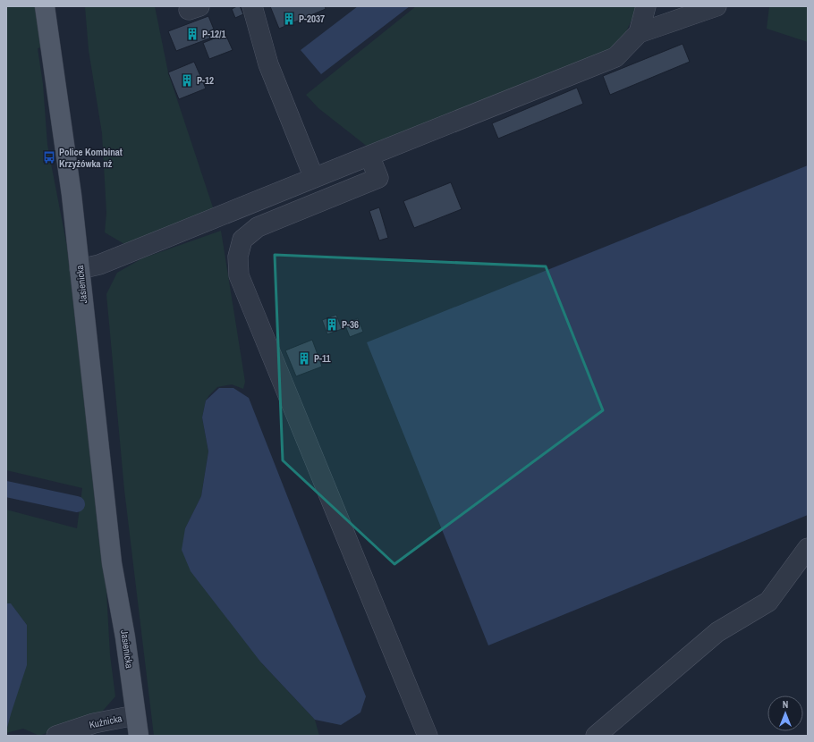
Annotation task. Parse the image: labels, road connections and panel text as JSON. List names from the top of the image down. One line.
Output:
{"streets":{"main road":["Jasienicka"],"street":["Kuźnicka"]},"crossings":[["Jasienicka","Kuźnicka"]],"places":{"building":["P-2037","P-12/1","P-12","P-36","P-11"],"bus stop":["Police Kombinat Krzyżówka nż"]},"north":"top"}
